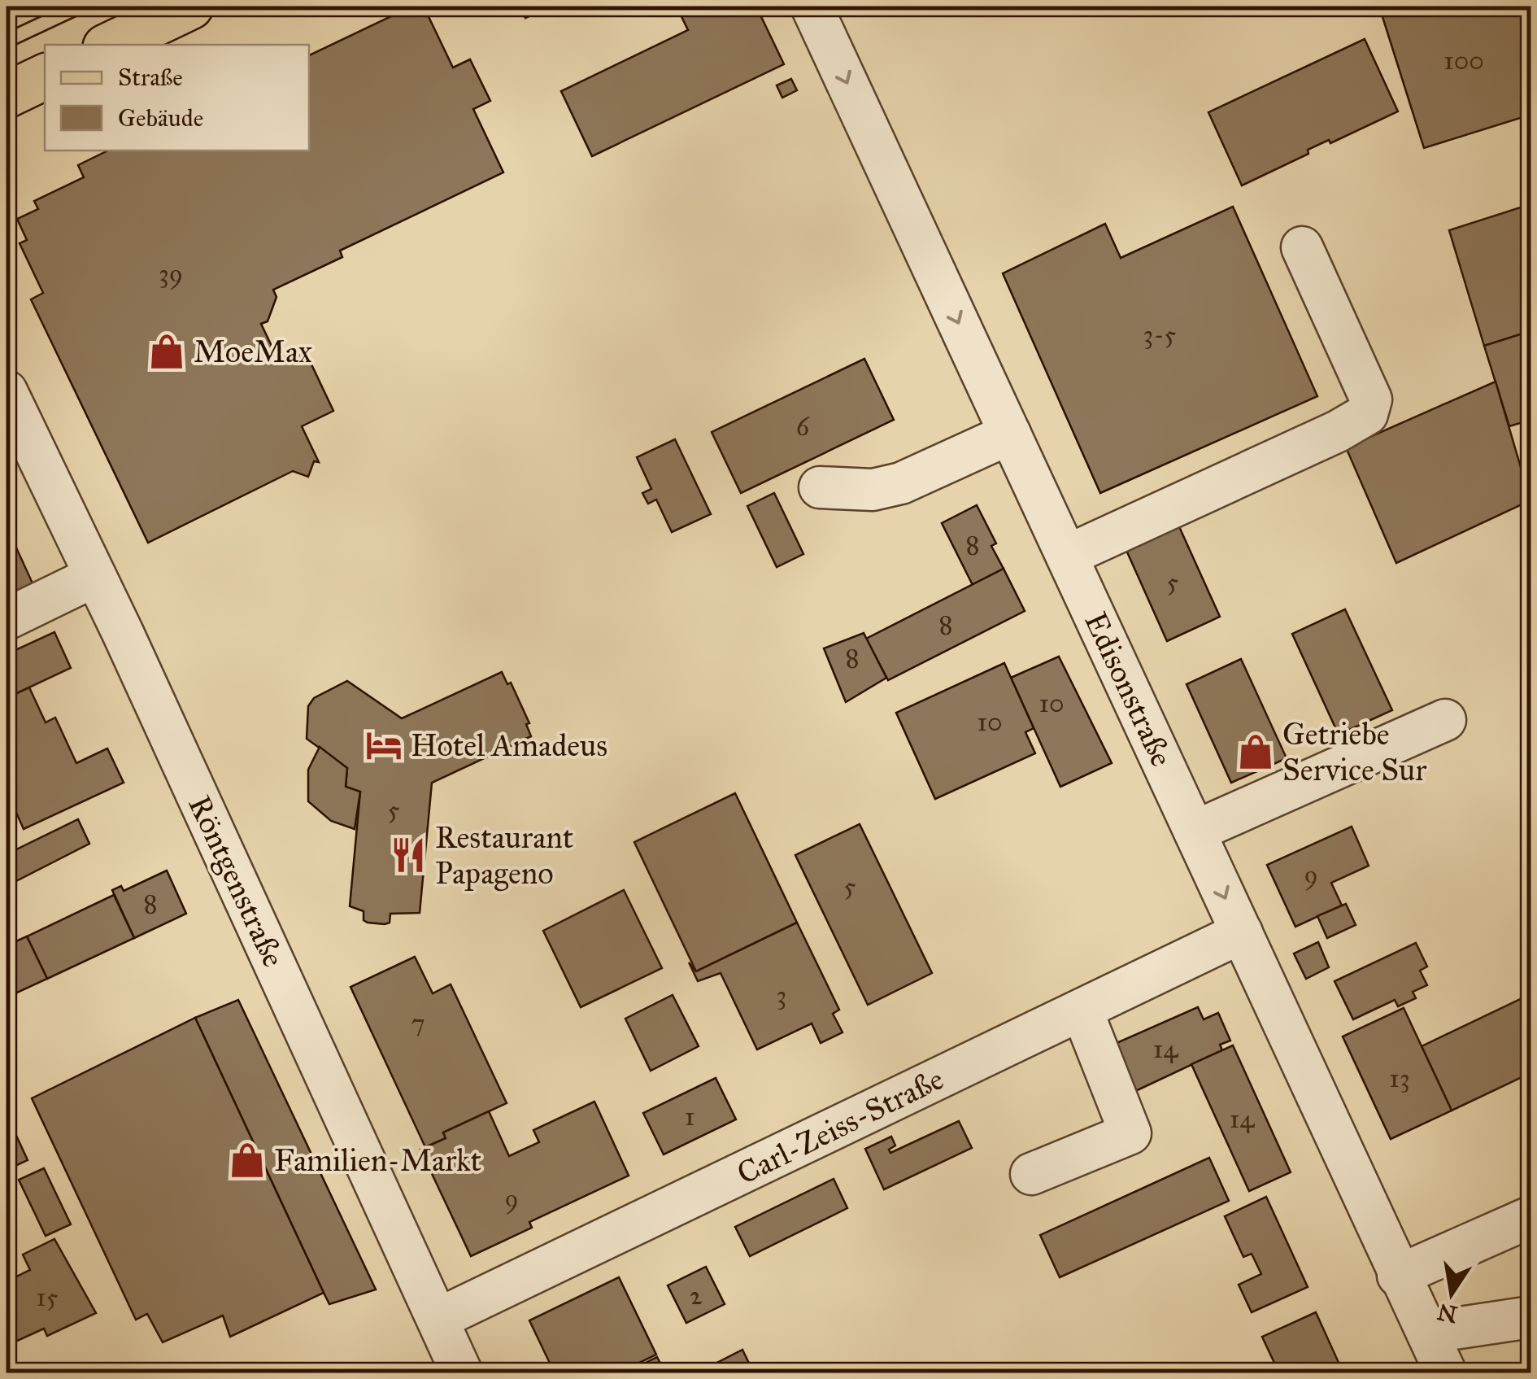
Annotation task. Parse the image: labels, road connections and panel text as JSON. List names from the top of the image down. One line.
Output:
{"streets":{"street":["Edisonstraße","Röntgenstraße","Carl-Zeiss-Straße"]},"crossings":[["Edisonstraße","Carl-Zeiss-Straße"],["Röntgenstraße","Carl-Zeiss-Straße"]],"one_way":["Edisonstraße"],"places":{"shop":["MoeMax","Getriebe Service Sur","Familien-Markt"],"hotel":["Hotel Amadeus"],"restaurant":["Restaurant Papageno"]},"house_numbers":["100","39","3-5","6","8","5","8","8","10","10","5","9","5","8","3","7","14","13","1","14","9","2","15"],"legend":["Straße","Gebäude"],"north":"bottom"}
